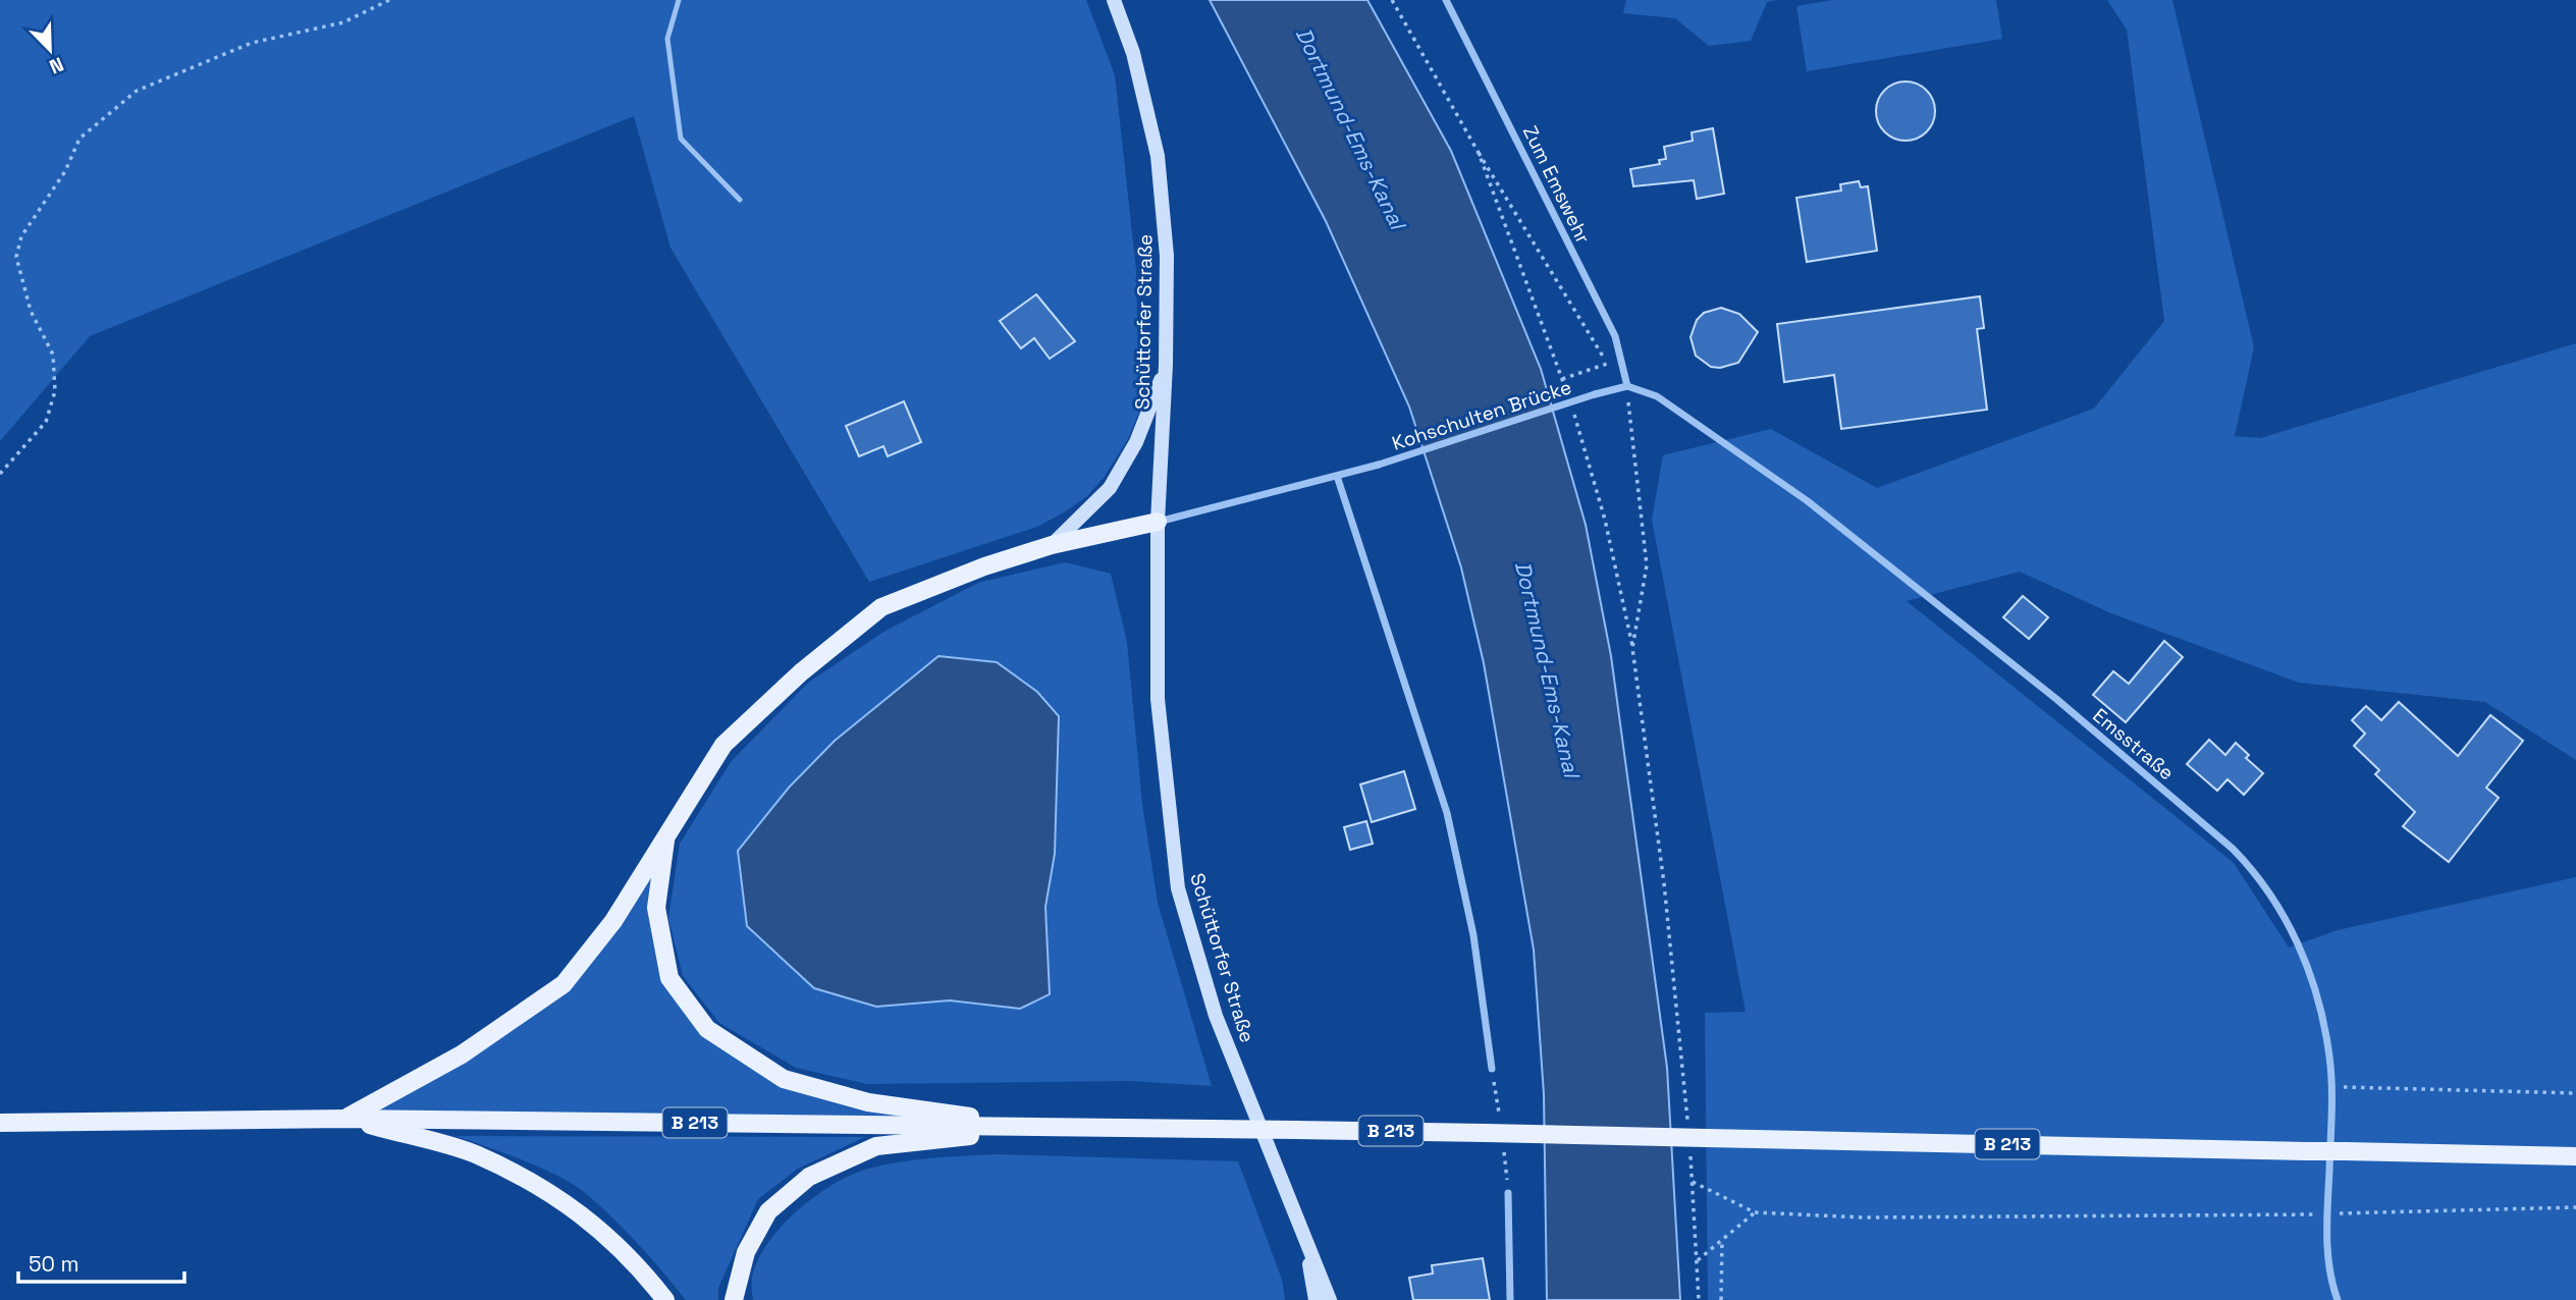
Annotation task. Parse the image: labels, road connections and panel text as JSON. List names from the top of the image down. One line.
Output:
{"streets":{"main road":["Schüttorfer Straße","B 213"],"street":["Zum Emswehr","Kohschulten Brücke","Emsstraße"]},"crossings":[["Zum Emswehr","Kohschulten Brücke"],["Zum Emswehr","Emsstraße"],["Kohschulten Brücke","Emsstraße"]],"water":["Dortmund-Ems-Kanal"],"scale_bar":"50 m","north":"bottom right"}
